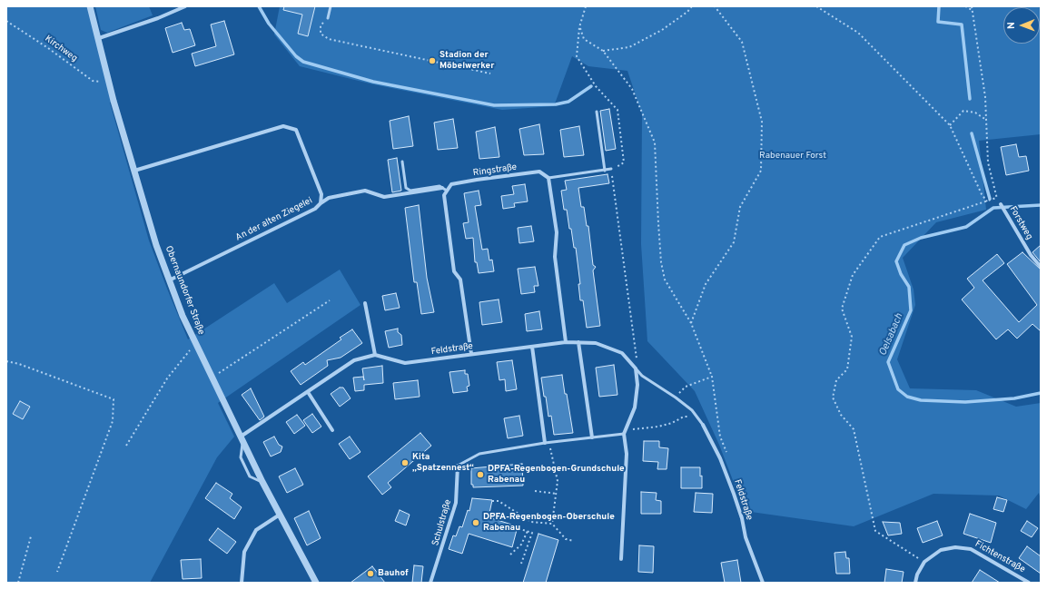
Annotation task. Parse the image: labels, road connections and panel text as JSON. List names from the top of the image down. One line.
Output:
{"streets":{"street":["Ringstraße","An der alten Ziegelei","Forstweg","Obernaundorfer Straße","Feldstraße","Schulstraße","Fichtenstraße"],"path":["Kirchweg"]},"crossings":[["Kirchweg","Obernaundorfer Straße"],["An der alten Ziegelei","Obernaundorfer Straße"]],"water":["Oelsabach"],"parks":["Rabenauer Forst"],"places":["Stadion der Möbelwerker","Kita „Spatzennest“","DPFA-Regenbogen-Grundschule Rabenau","DPFA-Regenbogen-Oberschule Rabenau","Bauhof"],"north":"left"}
